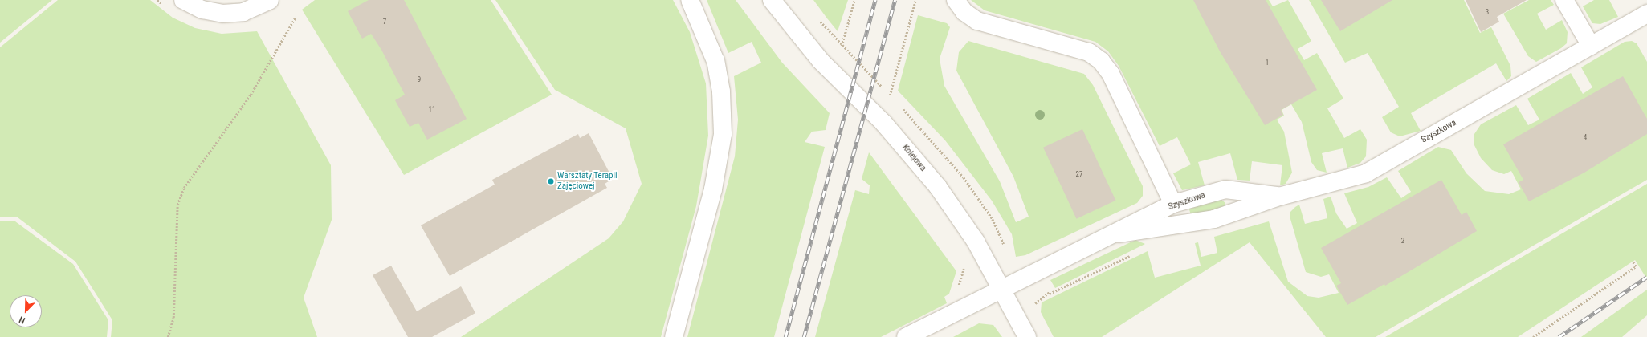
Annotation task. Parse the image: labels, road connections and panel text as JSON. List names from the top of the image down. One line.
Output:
{"streets":{"street":["Szyszkowa","Kolejowa"]},"crossings":[["Szyszkowa","Kolejowa"]],"places":["Warsztaty Terapii Zajęciowej"],"house_numbers":["3","7","1","9","11","4","27","2"],"north":"bottom left"}
